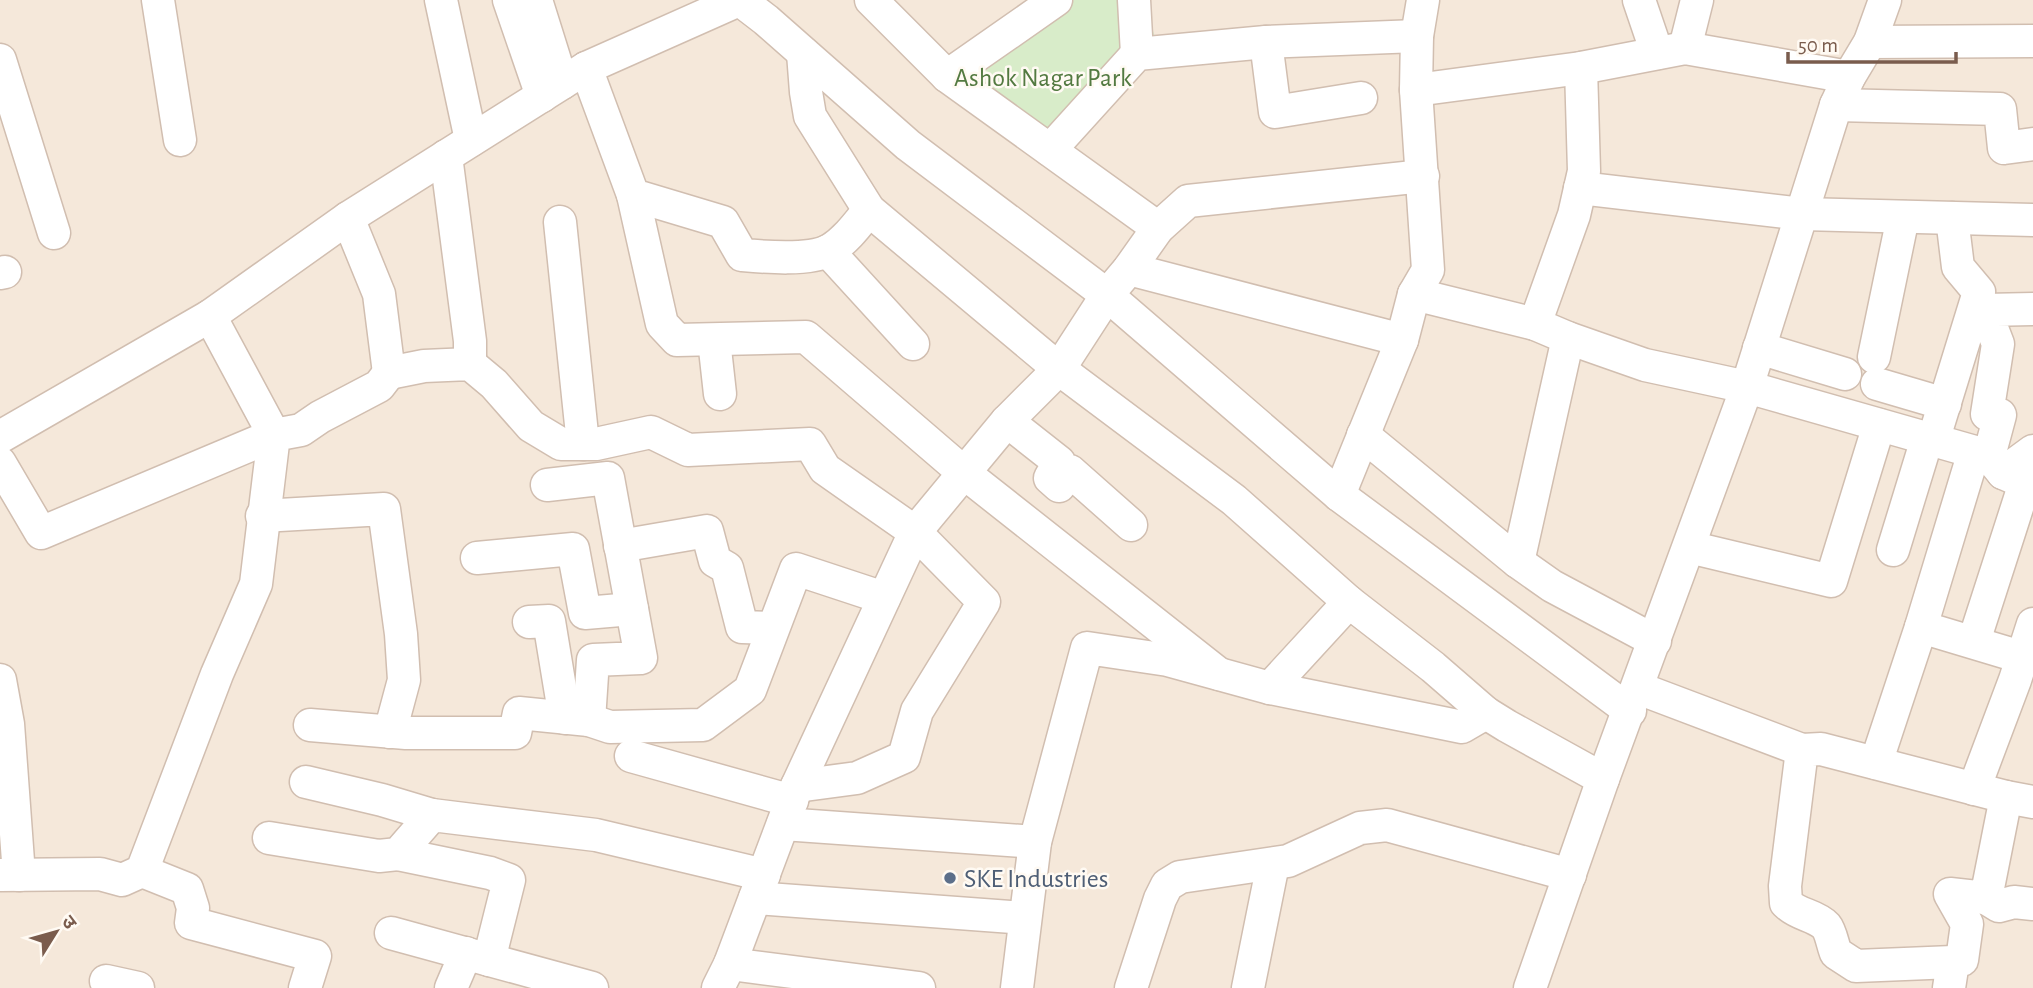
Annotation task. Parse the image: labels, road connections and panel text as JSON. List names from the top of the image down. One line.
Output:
{"parks":["Ashok Nagar Park"],"places":["SKE Industries"],"scale_bar":"50 m","north":"top right"}
